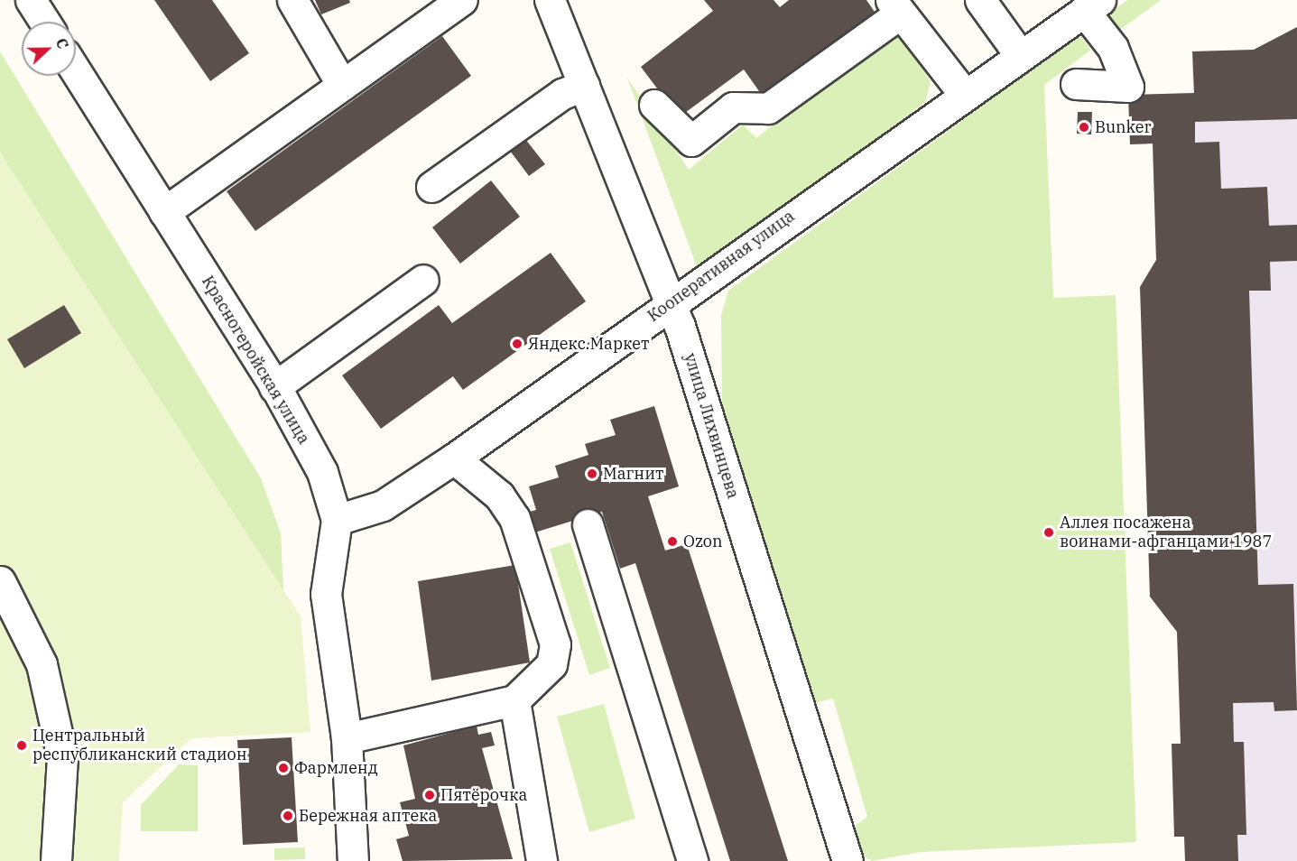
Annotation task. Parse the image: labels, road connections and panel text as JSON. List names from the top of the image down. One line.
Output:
{"streets":{"street":["Кооперативная улица","Красногеройская улица","улица Лихвинцева"]},"crossings":[["Кооперативная улица","Красногеройская улица"],["Кооперативная улица","улица Лихвинцева"]],"places":["Bunker","Яндекс.Маркет","Магнит","Аллея посажена воинами-афганцами 1987","Ozon","Центральный республиканский стадион","Фармленд","Пятёрочка","Бережная аптека"],"north":"right"}
